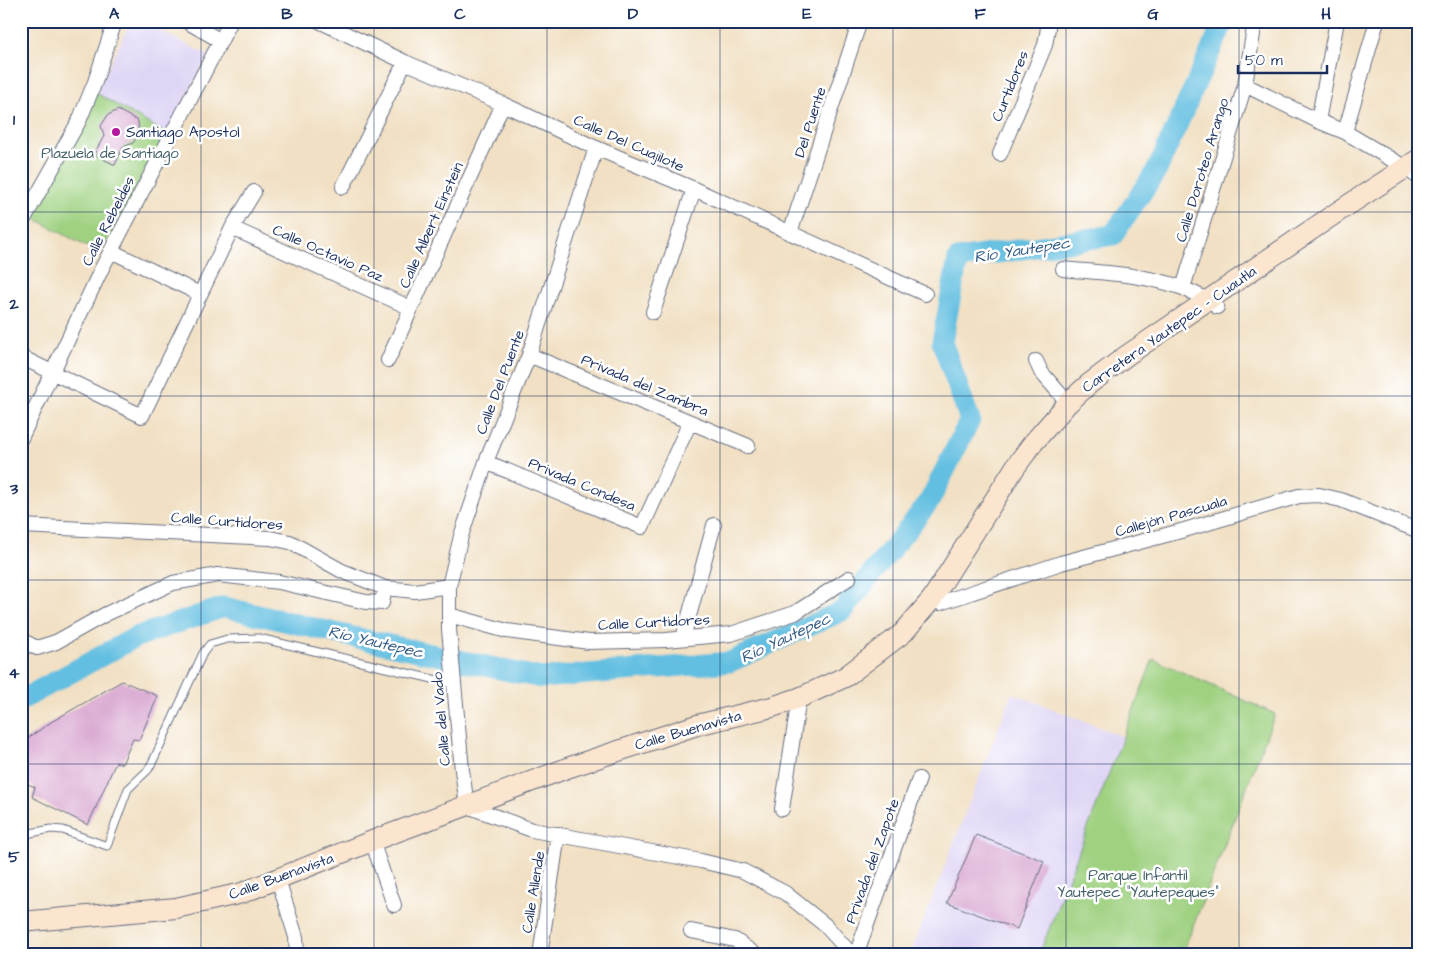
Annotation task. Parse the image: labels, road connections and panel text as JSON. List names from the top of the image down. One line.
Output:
{"streets":{"main road":["Carretera Yautepec - Cuautla","Calle Buenavista"],"street":["Curtidores","Del Puente","Calle Del Cuajilote","Calle Doroteo Arango","Calle Rebeldes","Calle Albert Einstein","Calle Octavio Paz","Calle Del Puente","Privada del Zambra","Privada Condesa","Callejón Pascuala","Calle Curtidores","Calle del Vado","Privada del Zapote","Calle Allende"]},"crossings":[["Del Puente","Calle Del Cuajilote"],["Calle Del Cuajilote","Calle Albert Einstein"],["Calle Del Cuajilote","Calle Del Puente"],["Calle Albert Einstein","Calle Octavio Paz"],["Carretera Yautepec - Cuautla","Callejón Pascuala"],["Carretera Yautepec - Cuautla","Calle Buenavista"],["Calle Del Puente","Privada del Zambra"],["Calle Del Puente","Privada Condesa"],["Calle Del Puente","Calle Curtidores"],["Calle Del Puente","Calle del Vado"],["Privada del Zambra","Privada Condesa"],["Calle del Vado","Calle Buenavista"]],"water":["Río Yautepec"],"parks":["Plazuela de Santiago","Parque Infantil Yautepec \"Yautepeques\""],"places":["Santiago Apostol"],"scale_bar":"50 m","grid":{"columns":["A","B","C","D","E","F","G","H"],"rows":["1","2","3","4","5"]}}
